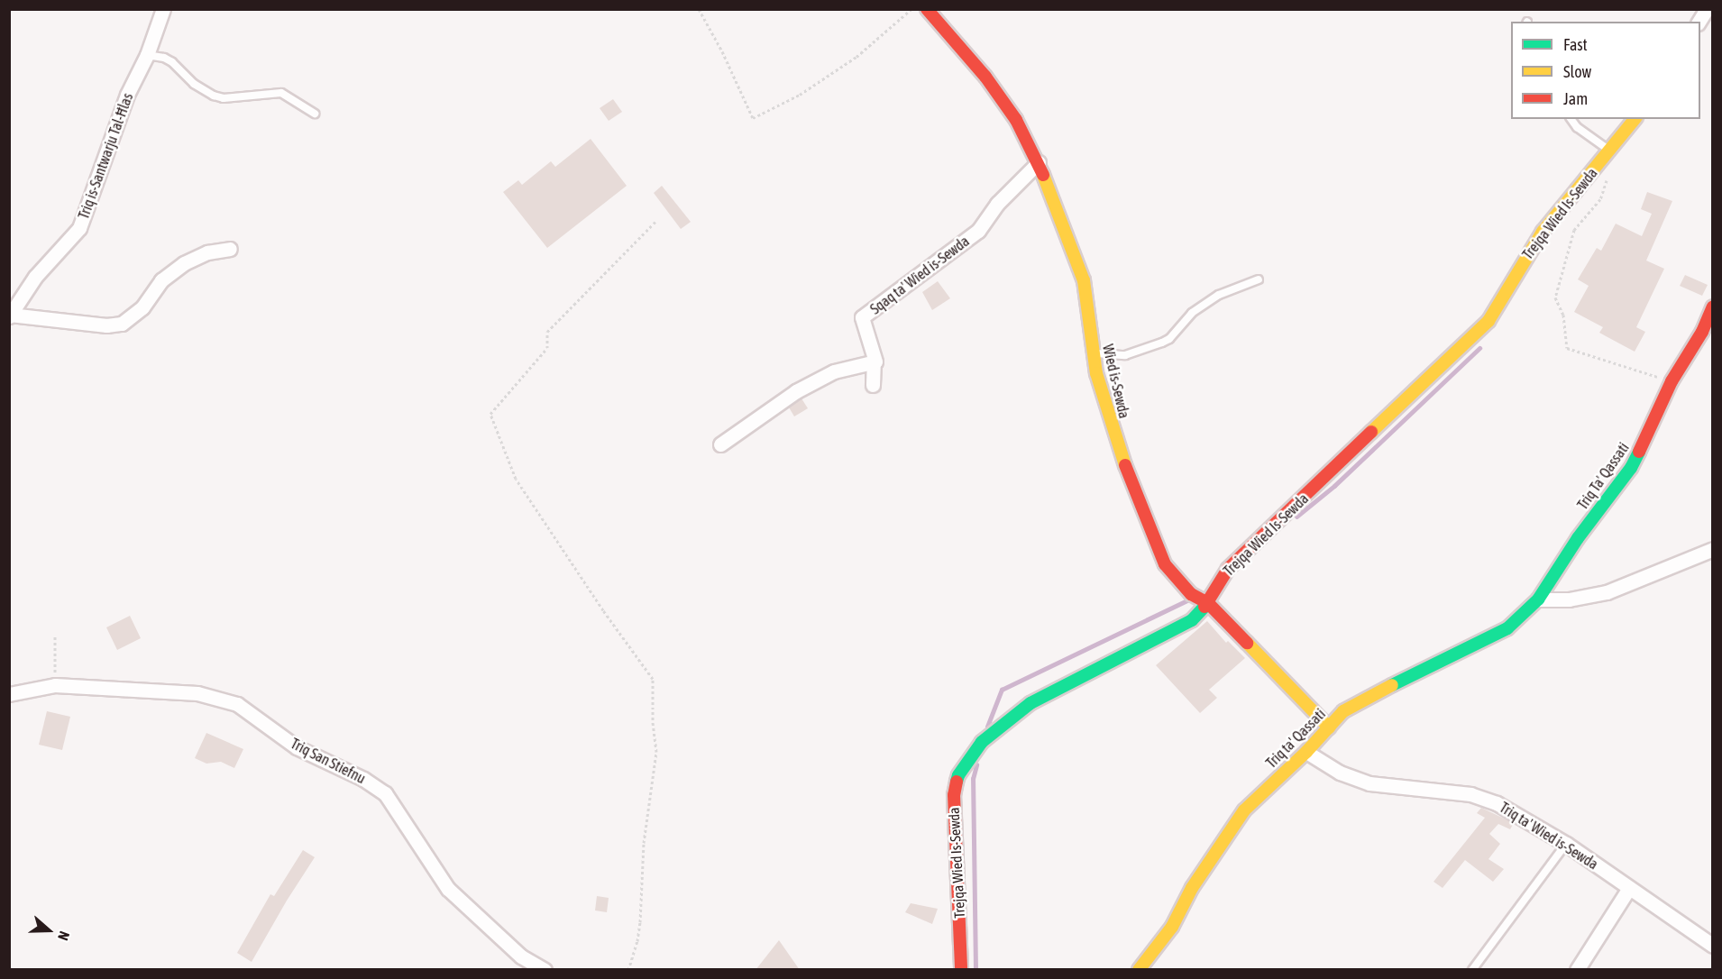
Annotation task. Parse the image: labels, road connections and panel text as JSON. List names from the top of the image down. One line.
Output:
{"streets":{"street":["Triq is-Santwarju Tal-Ħlas","Trejqa Wied Is-Sewda","Sqaq ta' Wied is-Sewda","Wied is-Sewda","Triq Ta' Qassati","Triq ta' Qassati","Triq San Stiefnu","Triq ta' Wied is-Sewda"]},"crossings":[["Trejqa Wied Is-Sewda","Wied is-Sewda"],["Sqaq ta' Wied is-Sewda","Wied is-Sewda"],["Wied is-Sewda","Triq ta' Qassati"],["Triq Ta' Qassati","Triq ta' Qassati"],["Triq ta' Qassati","Triq ta' Wied is-Sewda"]],"legend":["Fast","Slow","Jam"],"north":"right"}
